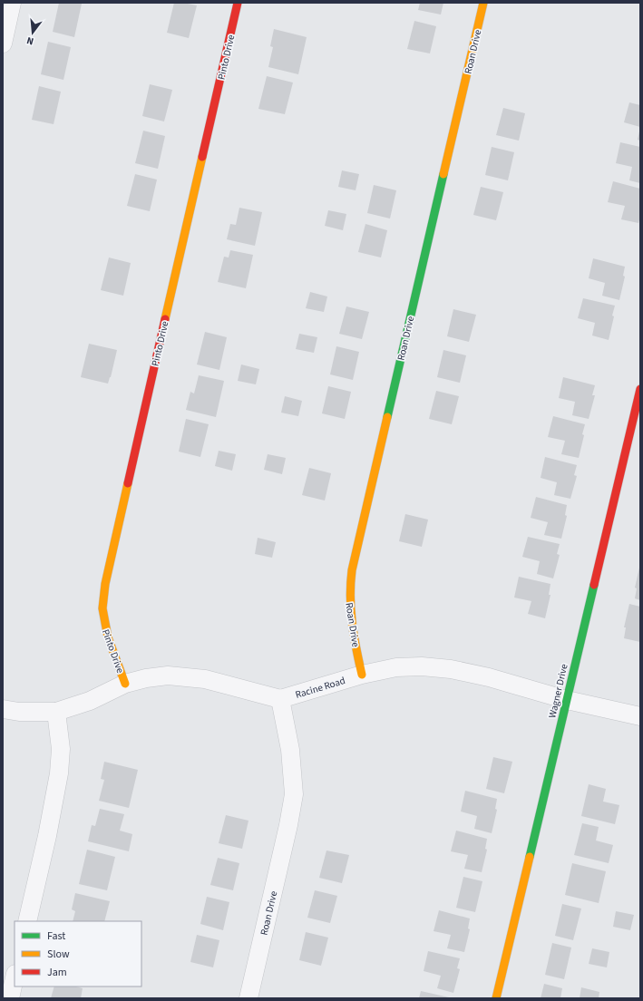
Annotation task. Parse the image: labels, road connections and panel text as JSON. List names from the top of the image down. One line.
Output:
{"streets":{"street":["Roan Drive","Pinto Drive","Racine Road","Wagner Drive"]},"crossings":[["Roan Drive","Racine Road"],["Racine Road","Wagner Drive"]],"legend":["Fast","Slow","Jam"],"north":"bottom"}
